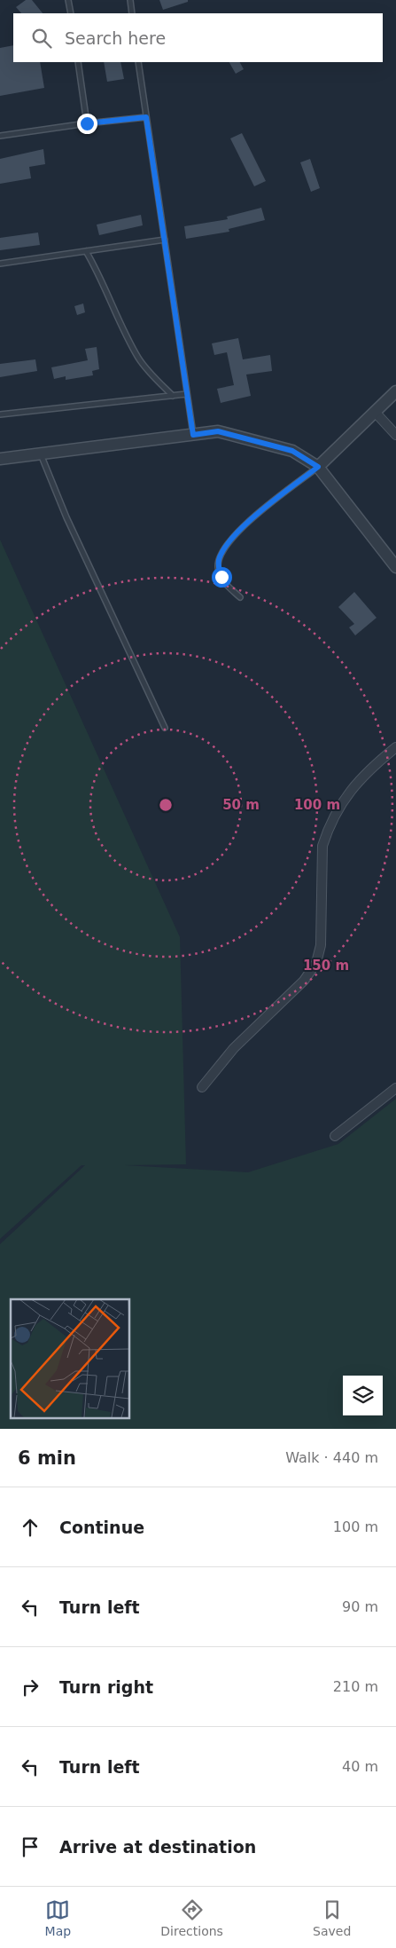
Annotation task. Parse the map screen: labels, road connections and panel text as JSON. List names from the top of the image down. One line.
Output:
{"page":{"search":"Search here","heading":["6 min","Walk · 440 m"],"list":[["Continue","100 m"],["Turn left","90 m"],["Turn right","210 m"],["Turn left","40 m"],"Arrive at destination"],"nav":["Map","Directions","Saved"]},"rings":["50 m","100 m","150 m"]}
